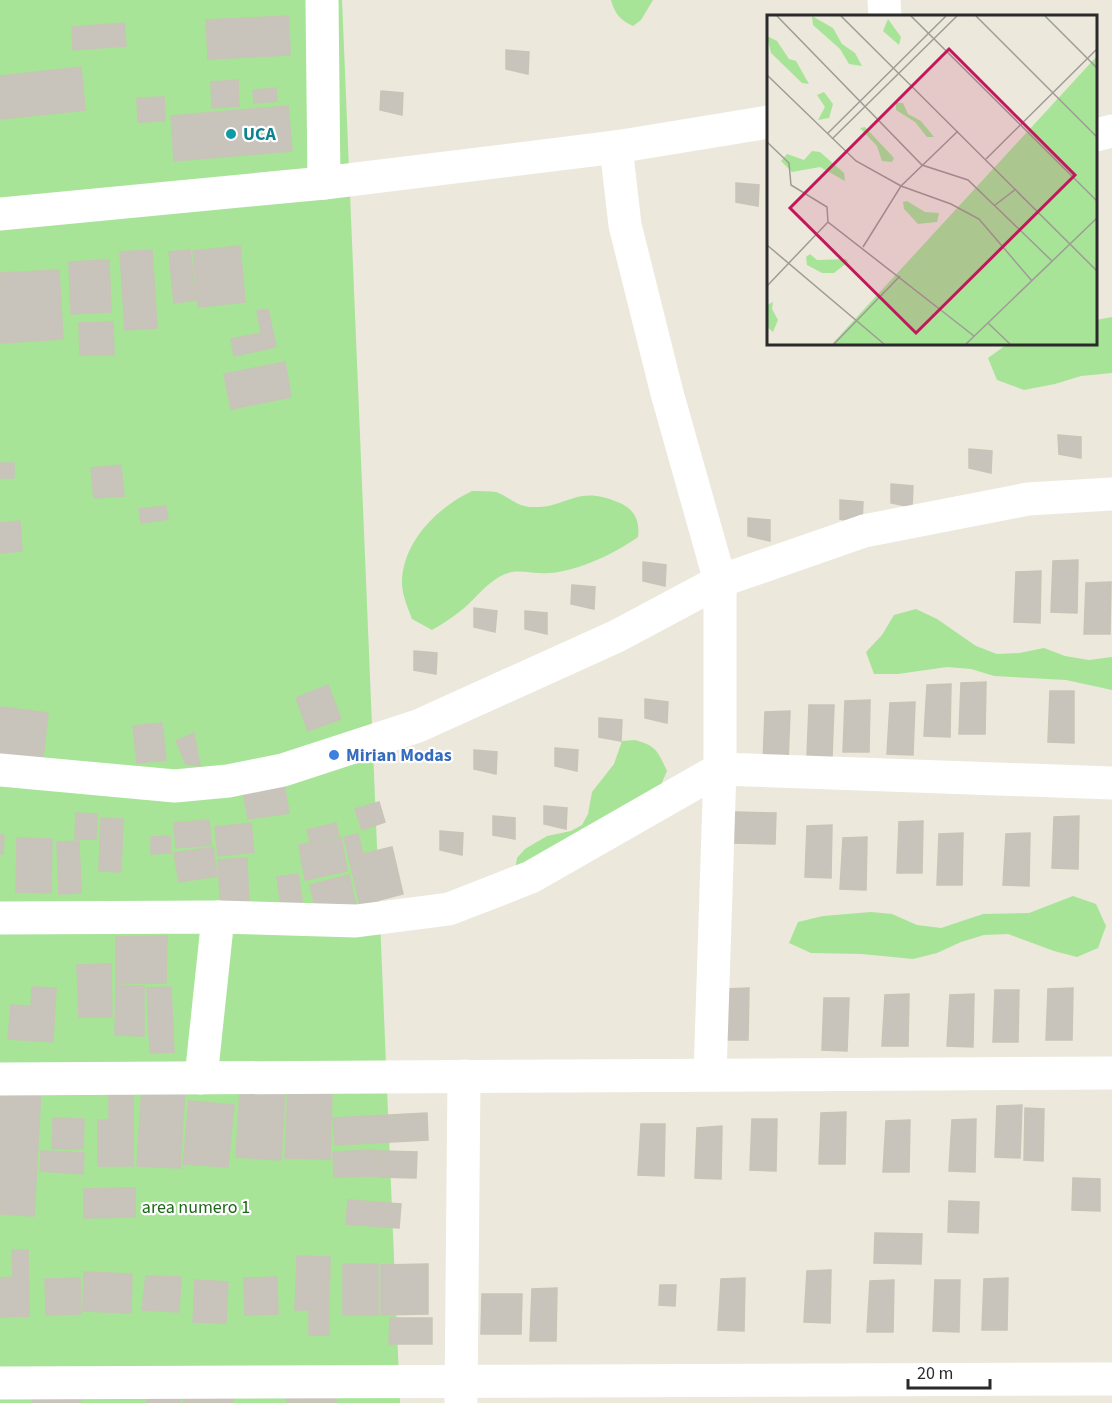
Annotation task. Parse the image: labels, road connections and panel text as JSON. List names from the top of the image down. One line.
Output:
{"parks":["area numero 1"],"places":["UCA","Mirian Modas"],"scale_bar":"20 m"}
